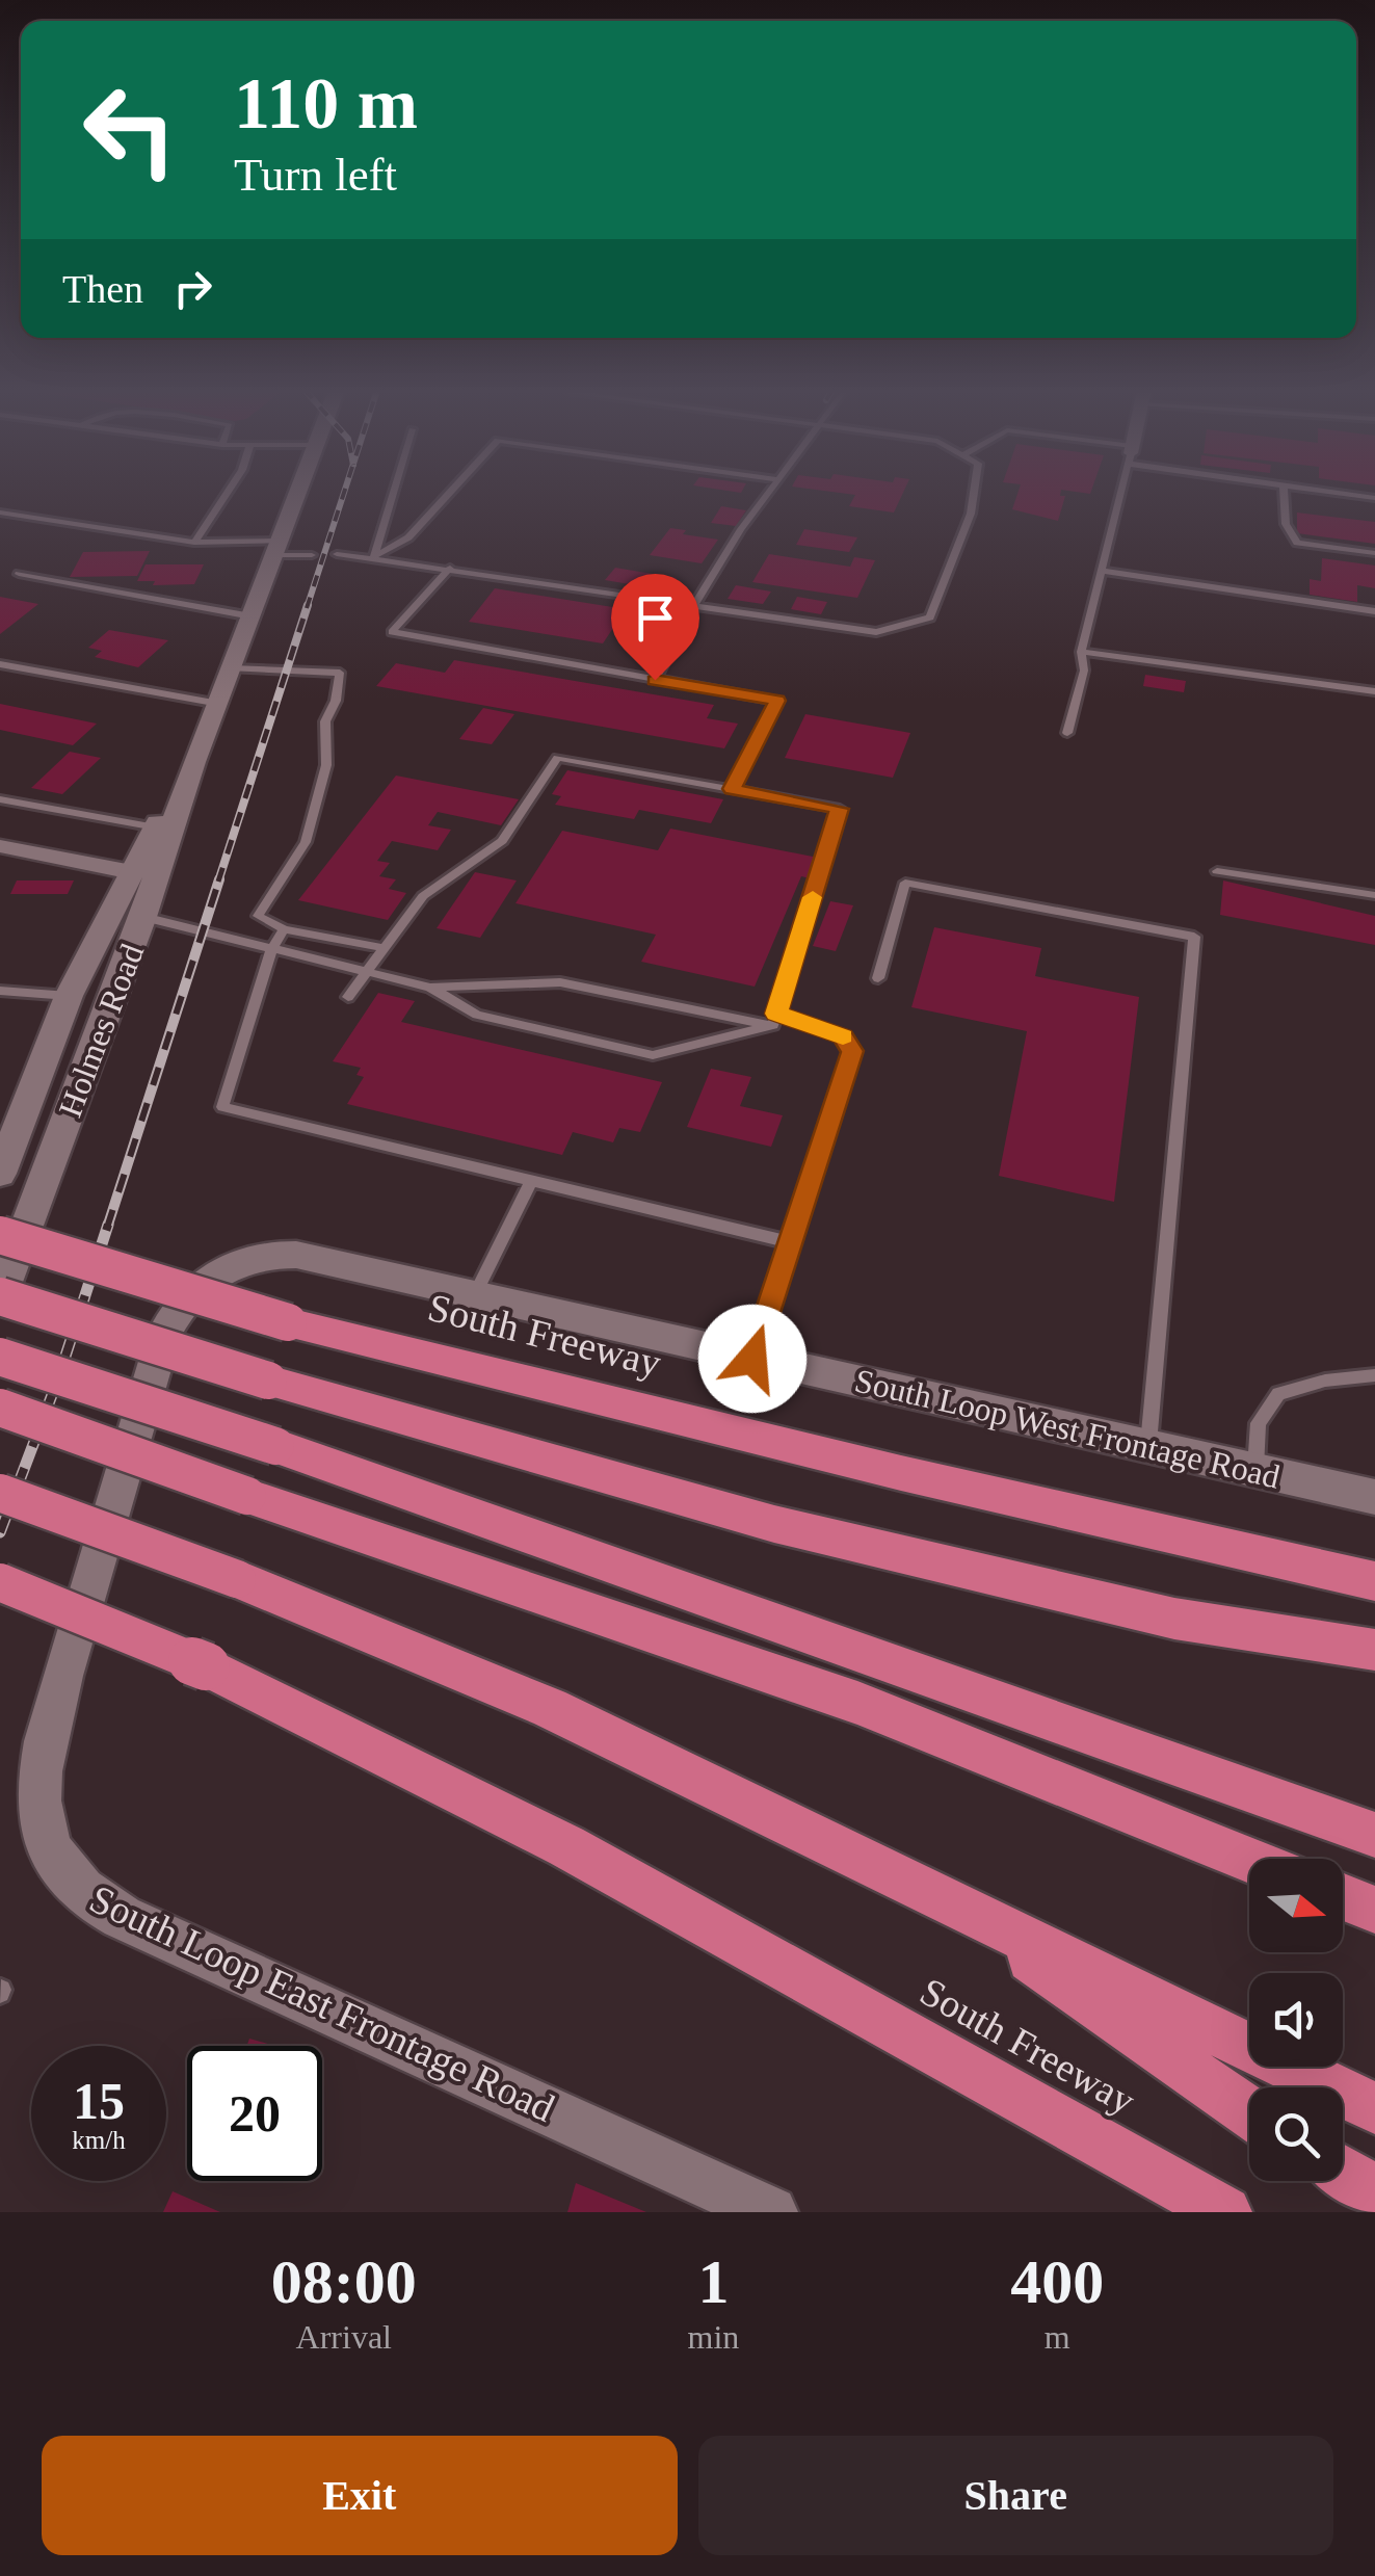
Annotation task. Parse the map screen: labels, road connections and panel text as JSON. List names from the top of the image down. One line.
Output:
{"streets":{"highway":["South Freeway"],"main road":["Holmes Road","South Loop West Frontage Road","South Loop East Frontage Road"]},"crossings":[["South Loop West Frontage Road","South Loop East Frontage Road"]],"north":"right","page":{"turn":["110 m","Turn left"],"then":"Then","speed":"15 km/h","limit":"20","eta":["08:00","Arrival","1","min","400","m"],"buttons":["Exit","Share"]}}
